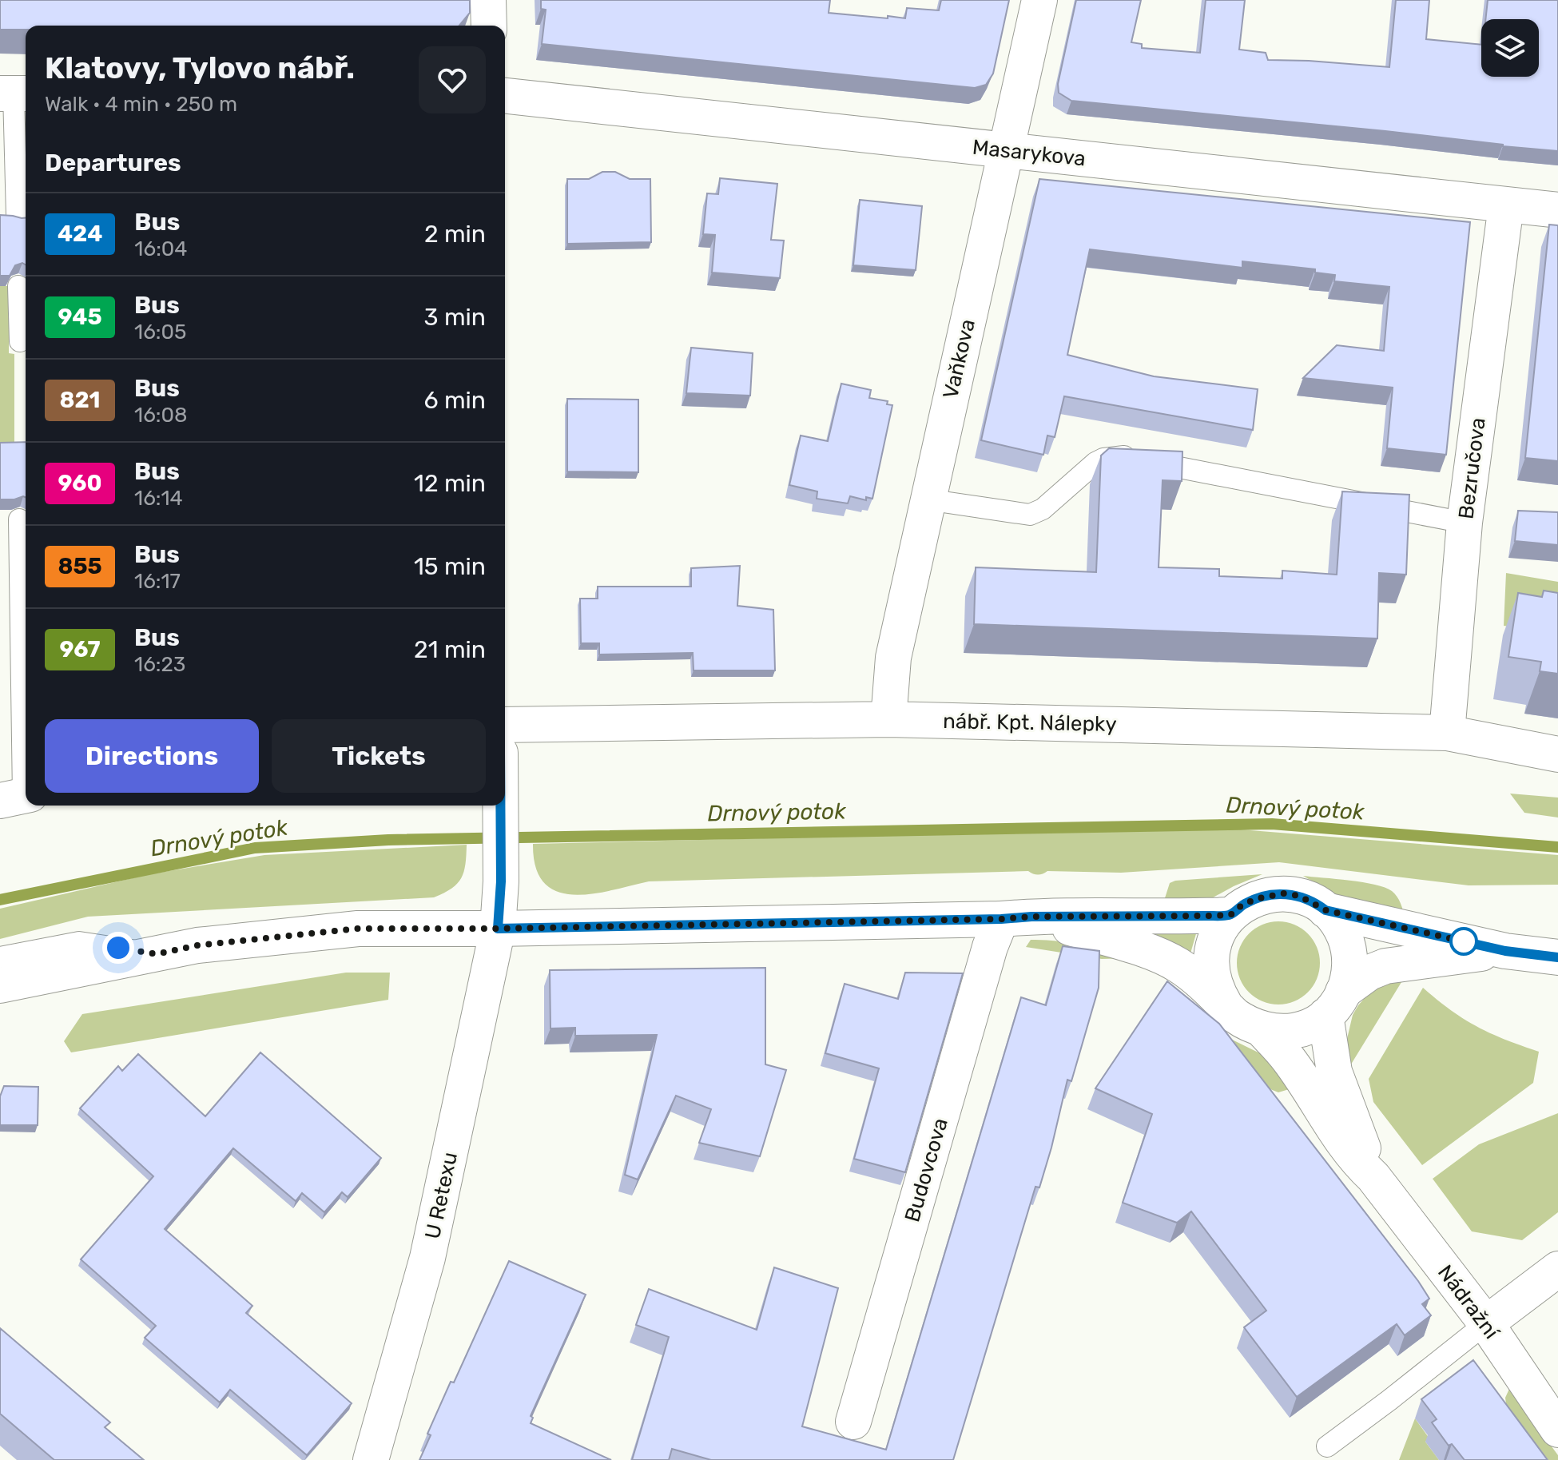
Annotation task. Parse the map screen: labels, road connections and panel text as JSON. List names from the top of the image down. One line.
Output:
{"streets":{"street":["Masarykova","Vaňkova","Bezručova","nábř. Kpt. Nálepky","Budovcova","U Retexu","Nádražní"]},"crossings":[["Masarykova","Vaňkova"],["Masarykova","Bezručova"],["Vaňkova","nábř. Kpt. Nálepky"],["Bezručova","nábř. Kpt. Nálepky"],["Budovcova","Nádražní"],["U Retexu","Nádražní"]],"water":["Drnový potok"],"lines":["bus line 424"],"page":{"heading":[["Klatovy, Tylovo nábř.","Walk · 4 min · 250 m"],"Departures"],"list":[{"mark":"424","name":"Bus","note":"16:04","value":"2 min"},{"mark":"945","name":"Bus","note":"16:05","value":"3 min"},{"mark":"821","name":"Bus","note":"16:08","value":"6 min"},{"mark":"960","name":"Bus","note":"16:14","value":"12 min"},{"mark":"855","name":"Bus","note":"16:17","value":"15 min"},{"mark":"967","name":"Bus","note":"16:23","value":"21 min"}],"buttons":["Directions","Tickets"]}}
